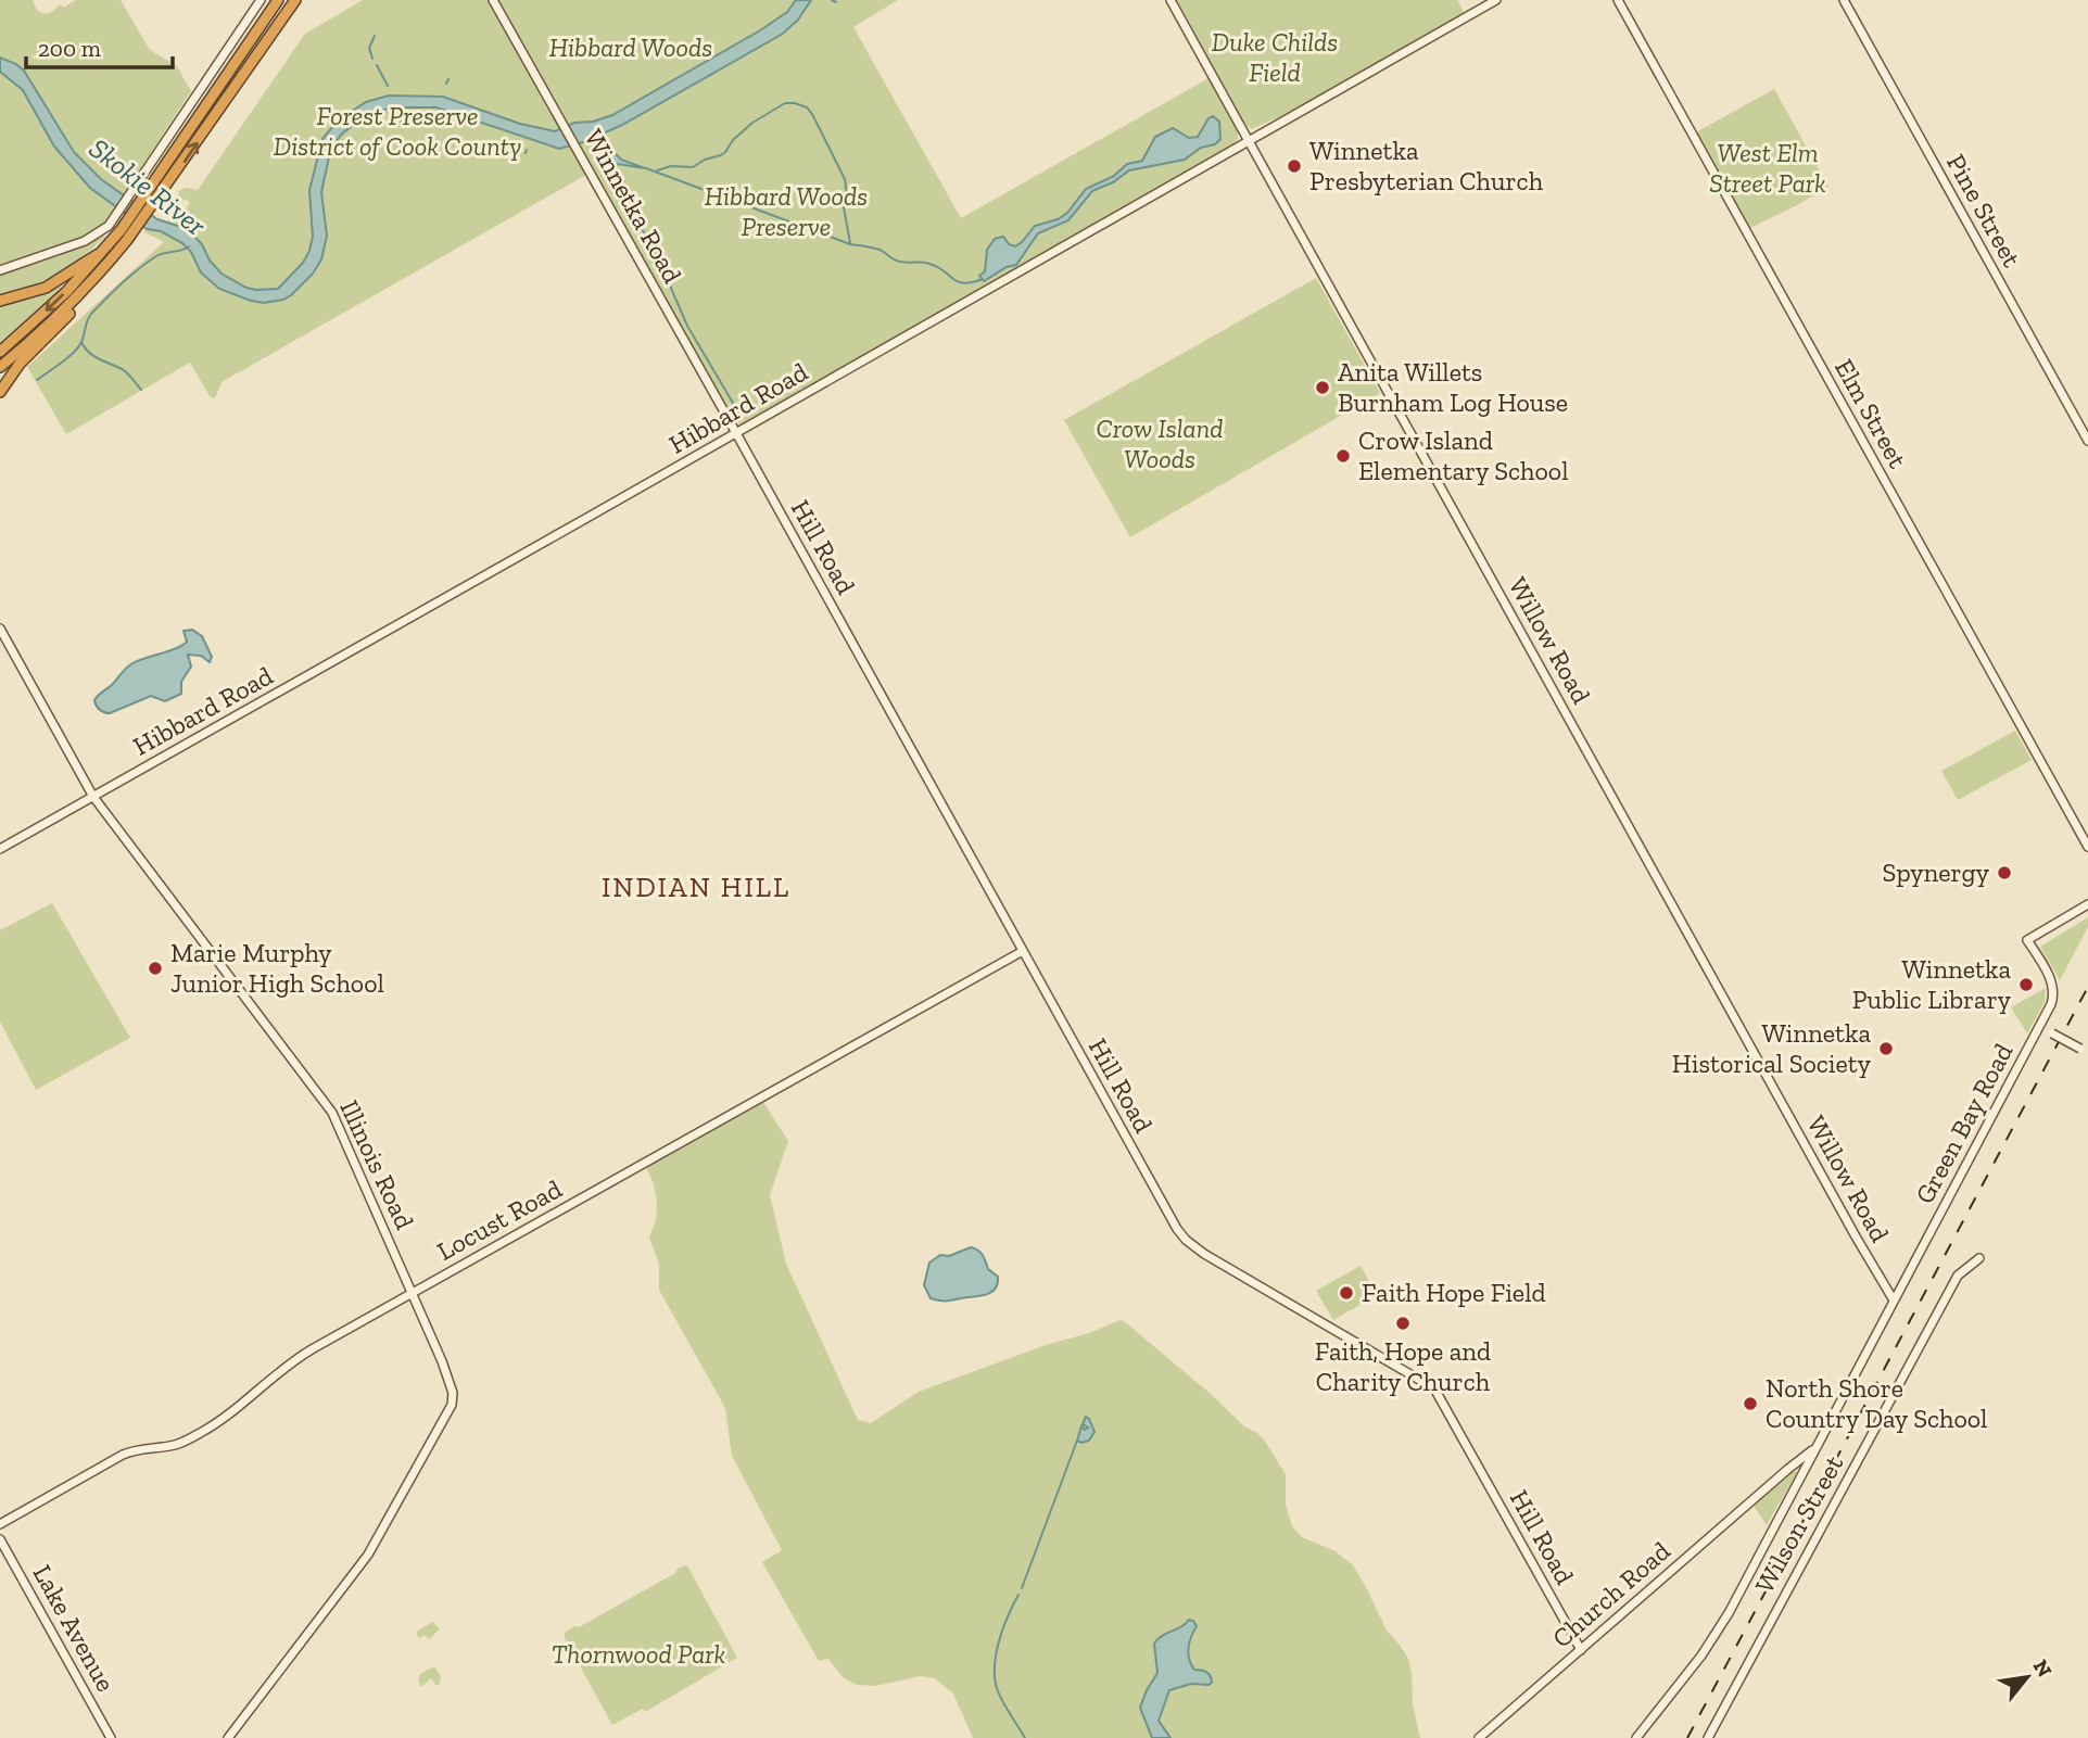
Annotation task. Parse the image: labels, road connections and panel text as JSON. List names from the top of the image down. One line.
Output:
{"streets":{"street":["Winnetka Road","Pine Street","Hibbard Road","Elm Street","Hill Road","Willow Road","Green Bay Road","Illinois Road","Locust Road","Wilson Street","Church Road","Lake Avenue"]},"crossings":[["Winnetka Road","Hibbard Road"],["Winnetka Road","Hill Road"],["Hibbard Road","Hill Road"],["Hibbard Road","Willow Road"],["Hibbard Road","Illinois Road"],["Hill Road","Locust Road"],["Hill Road","Church Road"],["Willow Road","Green Bay Road"],["Green Bay Road","Church Road"],["Illinois Road","Locust Road"]],"districts":["INDIAN HILL"],"water":["Skokie River"],"parks":["Duke Childs Field","Hibbard Woods","Forest Preserve District of Cook County","West Elm Street Park","Hibbard Woods Preserve","Crow Island Woods","Thornwood Park"],"places":["Winnetka Presbyterian Church","Anita Willets Burnham Log House","Crow Island Elementary School","Spynergy","Marie Murphy Junior High School","Winnetka Public Library","Winnetka Historical Society","Faith Hope Field","Faith, Hope and Charity Church","North Shore Country Day School"],"scale_bar":"200 m","north":"top right"}
